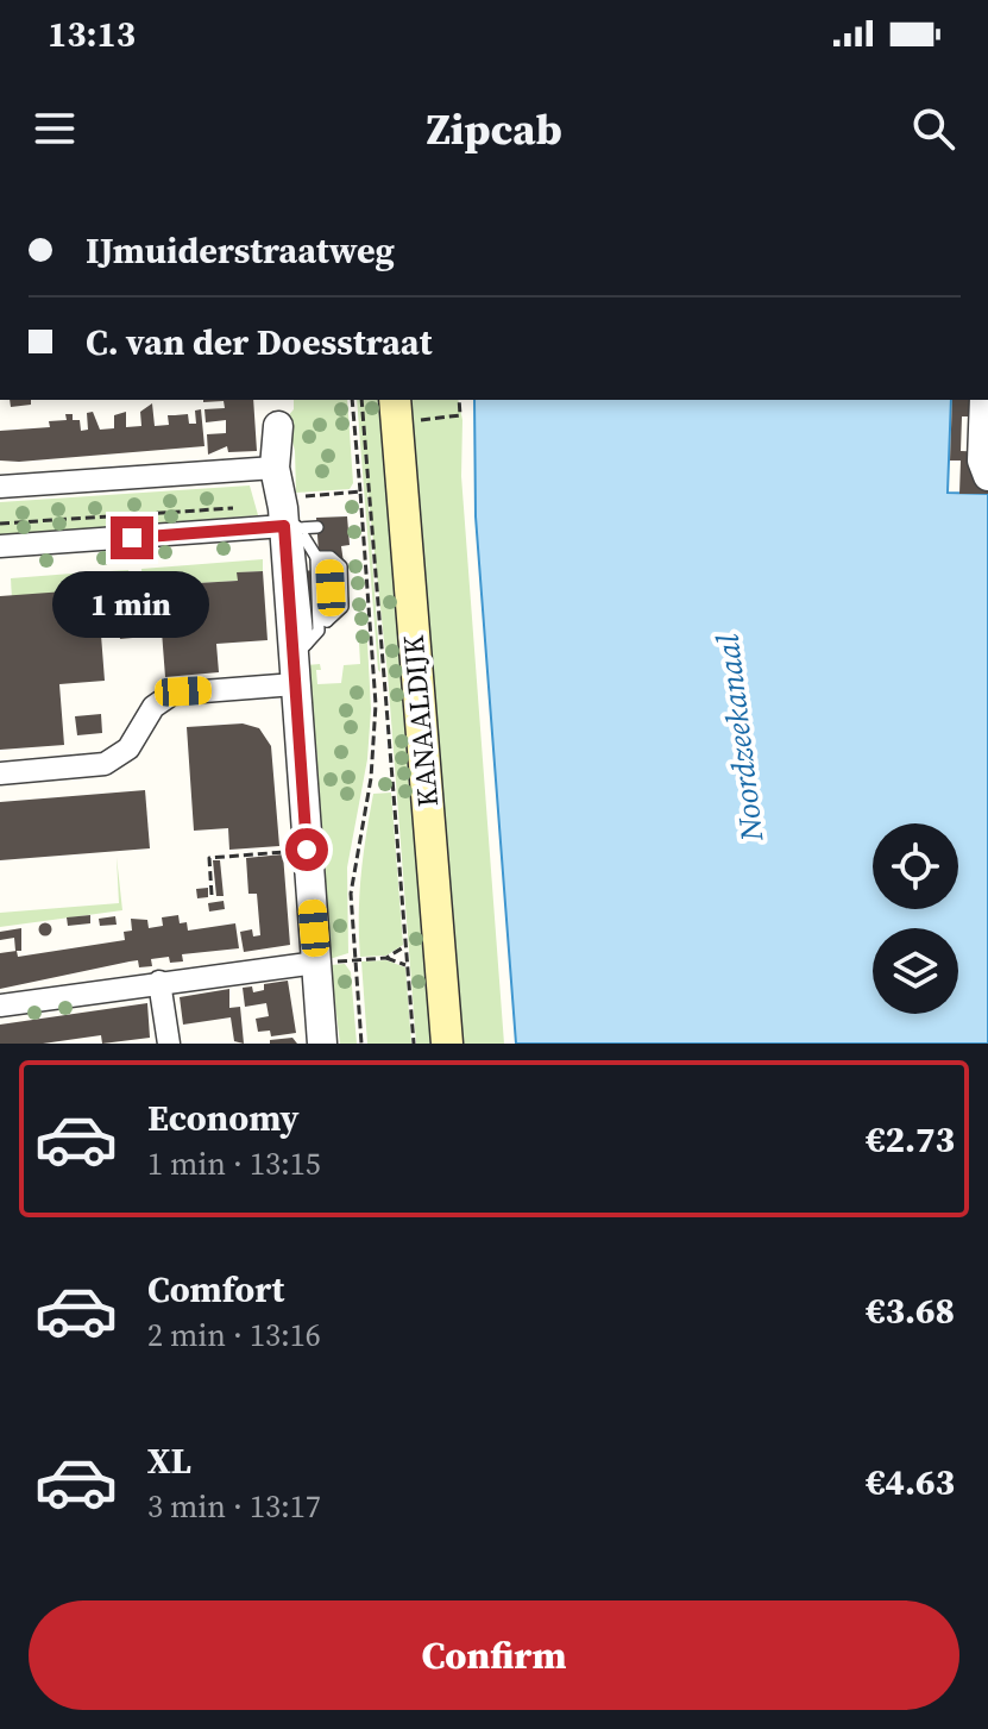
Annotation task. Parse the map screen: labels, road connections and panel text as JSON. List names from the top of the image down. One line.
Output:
{"streets":{"main road":["KANAALDIJK"]},"water":["Noordzeekanaal"],"page":{"status":"13:13","header":"Zipcab","banner":["IJmuiderstraatweg","C. van der Doesstraat"],"bubble":"1 min","list":[{"name":"Economy","note":"1 min · 13:15","value":"€2.73"},{"name":"Comfort","note":"2 min · 13:16","value":"€3.68"},{"name":"XL","note":"3 min · 13:17","value":"€4.63"}],"buttons":"Confirm"}}
